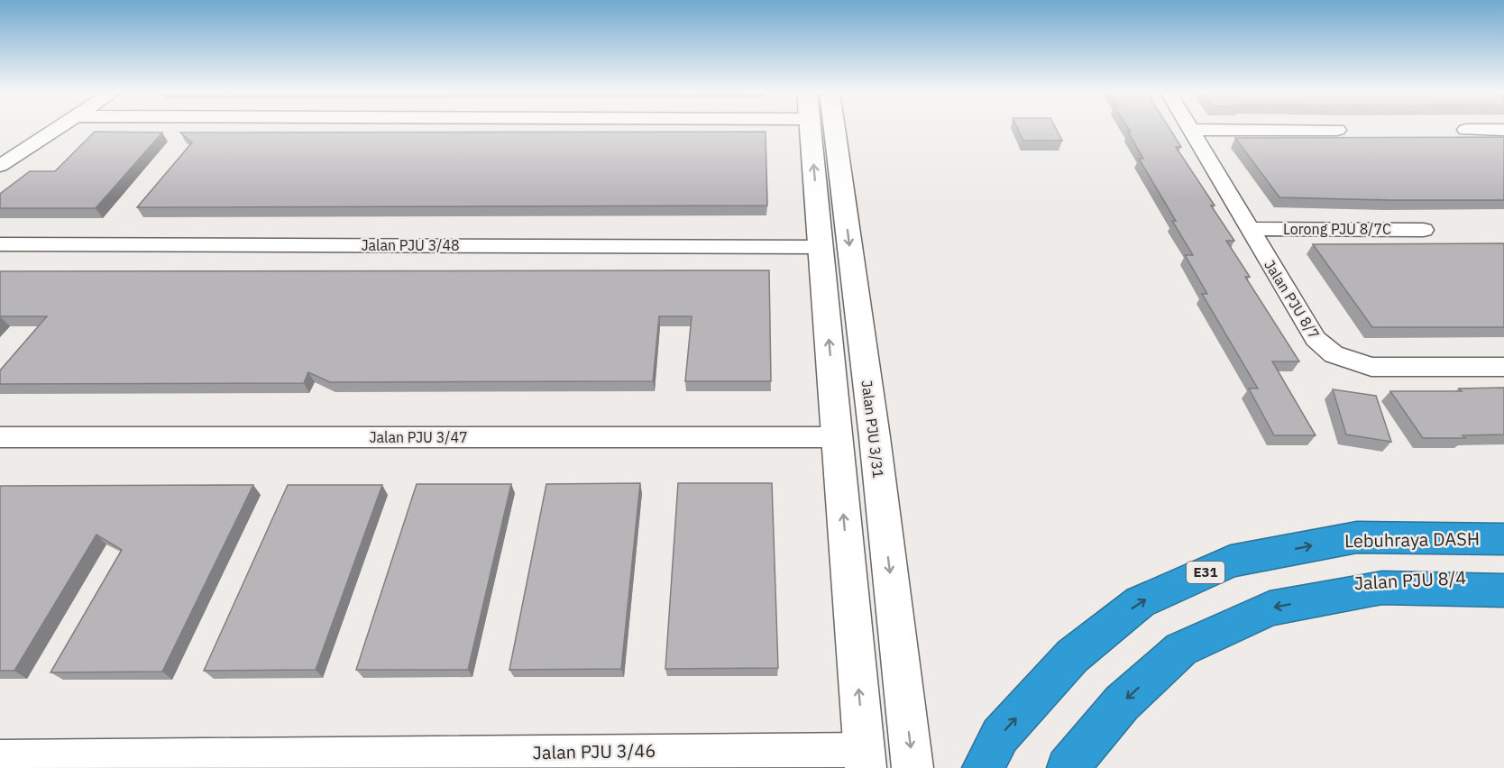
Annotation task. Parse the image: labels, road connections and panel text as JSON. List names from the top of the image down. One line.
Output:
{"streets":{"highway":["Lebuhraya DASH","E31"],"street":["Lorong PJU 8/7C","Jalan PJU 3/48","Jalan PJU 8/7","Jalan PJU 3/31","Jalan PJU 3/47","Jalan PJU 8/4","Jalan PJU 3/46"]},"crossings":[["Lorong PJU 8/7C","Jalan PJU 8/7"]]}
